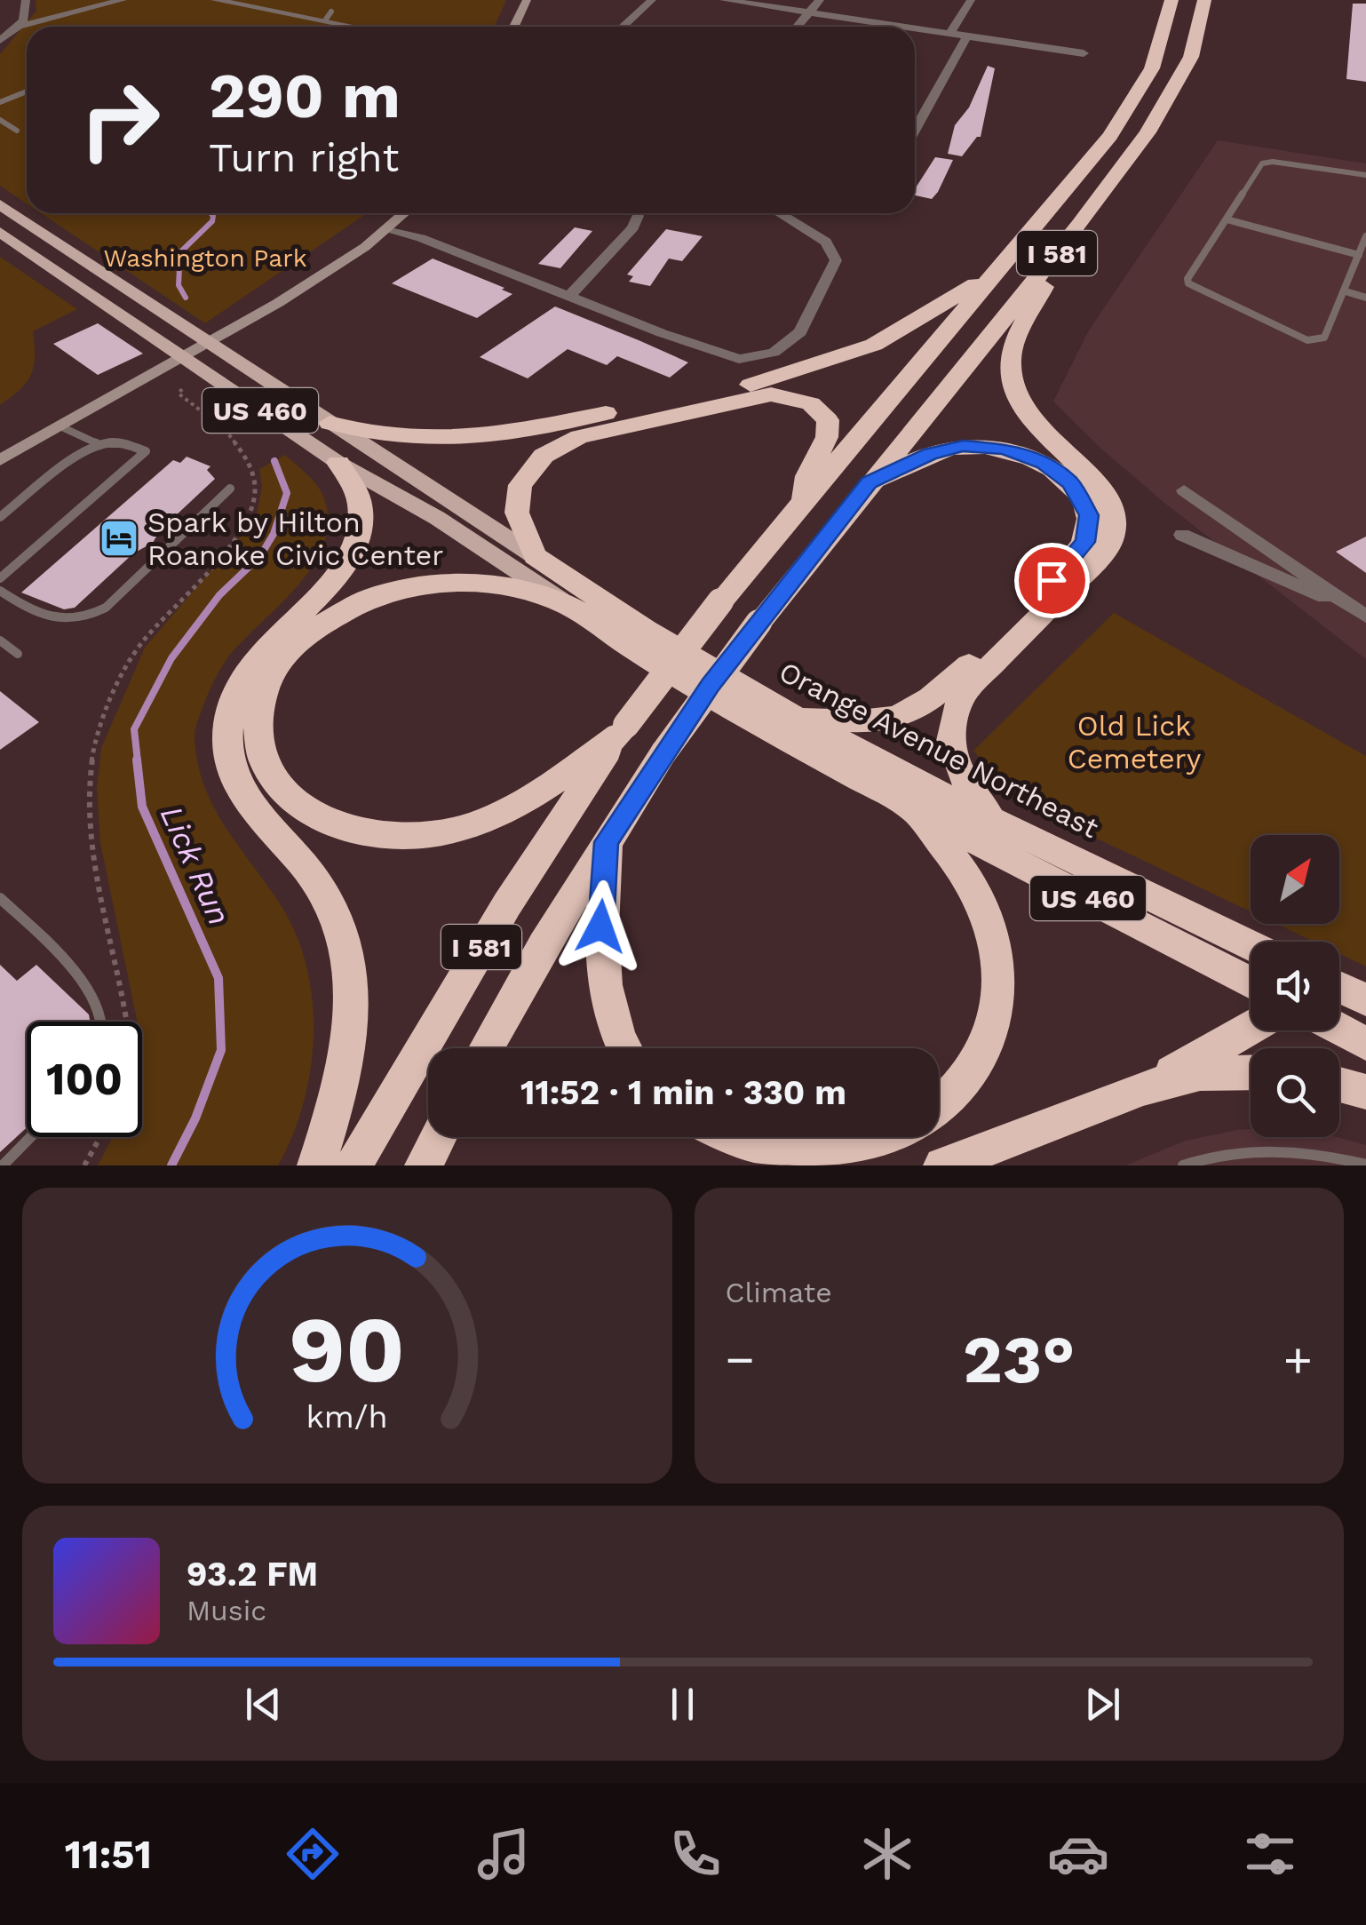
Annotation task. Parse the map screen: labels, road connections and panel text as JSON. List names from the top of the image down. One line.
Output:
{"streets":{"highway":["I 581","US 460","Orange Avenue Northeast"]},"crossings":[["I 581","Orange Avenue Northeast"],["US 460","Orange Avenue Northeast"]],"water":["Lick Run"],"parks":["Washington Park","Old Lick Cemetery"],"places":{"hotel":["Spark by Hilton Roanoke Civic Center"]},"north":"top right","page":{"turn":["290 m","Turn right"],"limit":"100","trip":"11:52 · 1 min · 330 m","tile":"Climate","heat":["−","23°","+"],"song":["93.2 FM","Music"],"tabs":"11:51","gauge":["90","km/h"]}}
